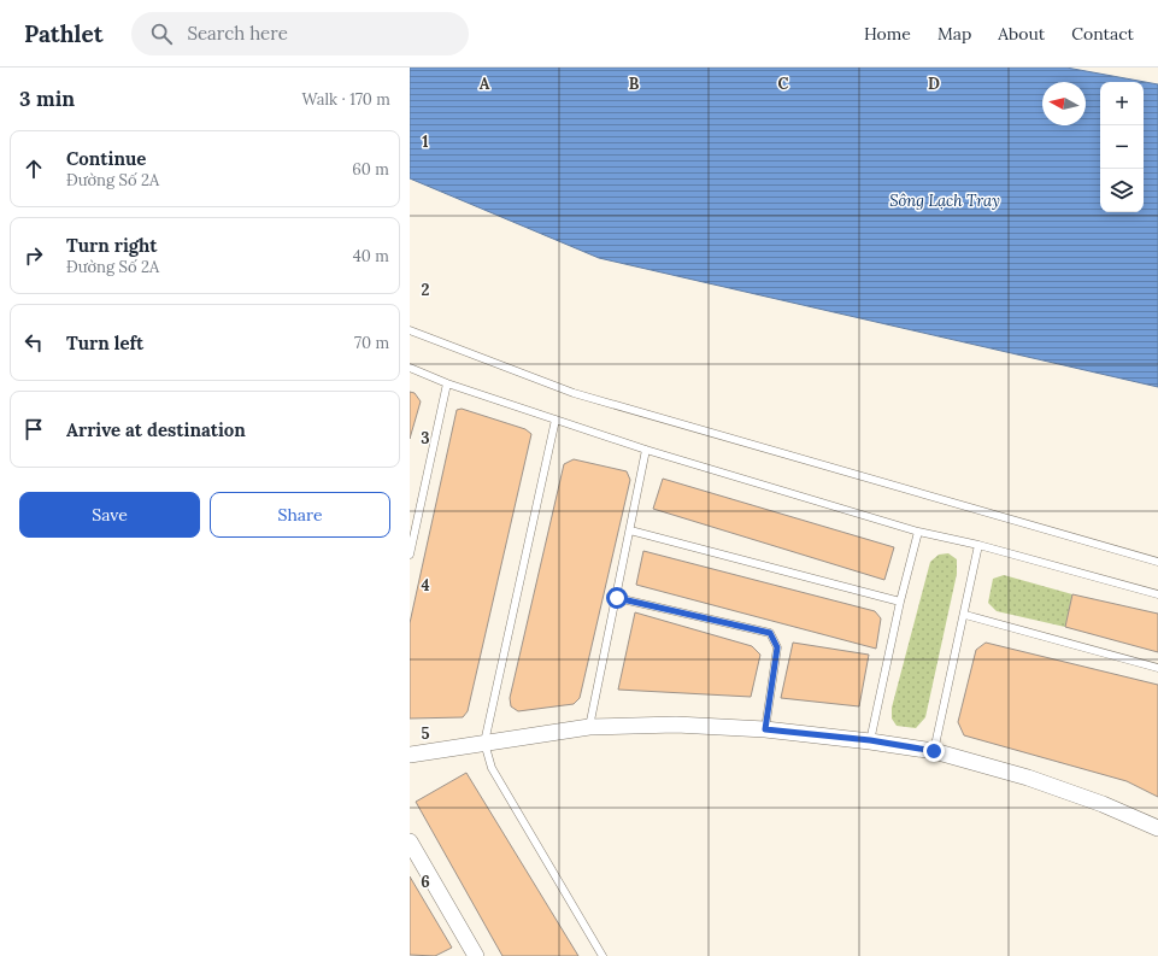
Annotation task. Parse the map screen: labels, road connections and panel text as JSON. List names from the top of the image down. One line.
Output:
{"water":["Sông Lạch Tray"],"north":"left","page":{"header":"Pathlet","search":"Search here","nav":["Home","Map","About","Contact"],"heading":["3 min","Walk · 170 m"],"map_buttons":["+","−"],"list":[["Continue","Đường Số 2A","60 m"],["Turn right","Đường Số 2A","40 m"],["Turn left","70 m"],"Arrive at destination"],"buttons":["Save","Share"]},"grid":{"columns":["A","B","C","D"],"rows":["1","2","3","4","5","6"]}}
